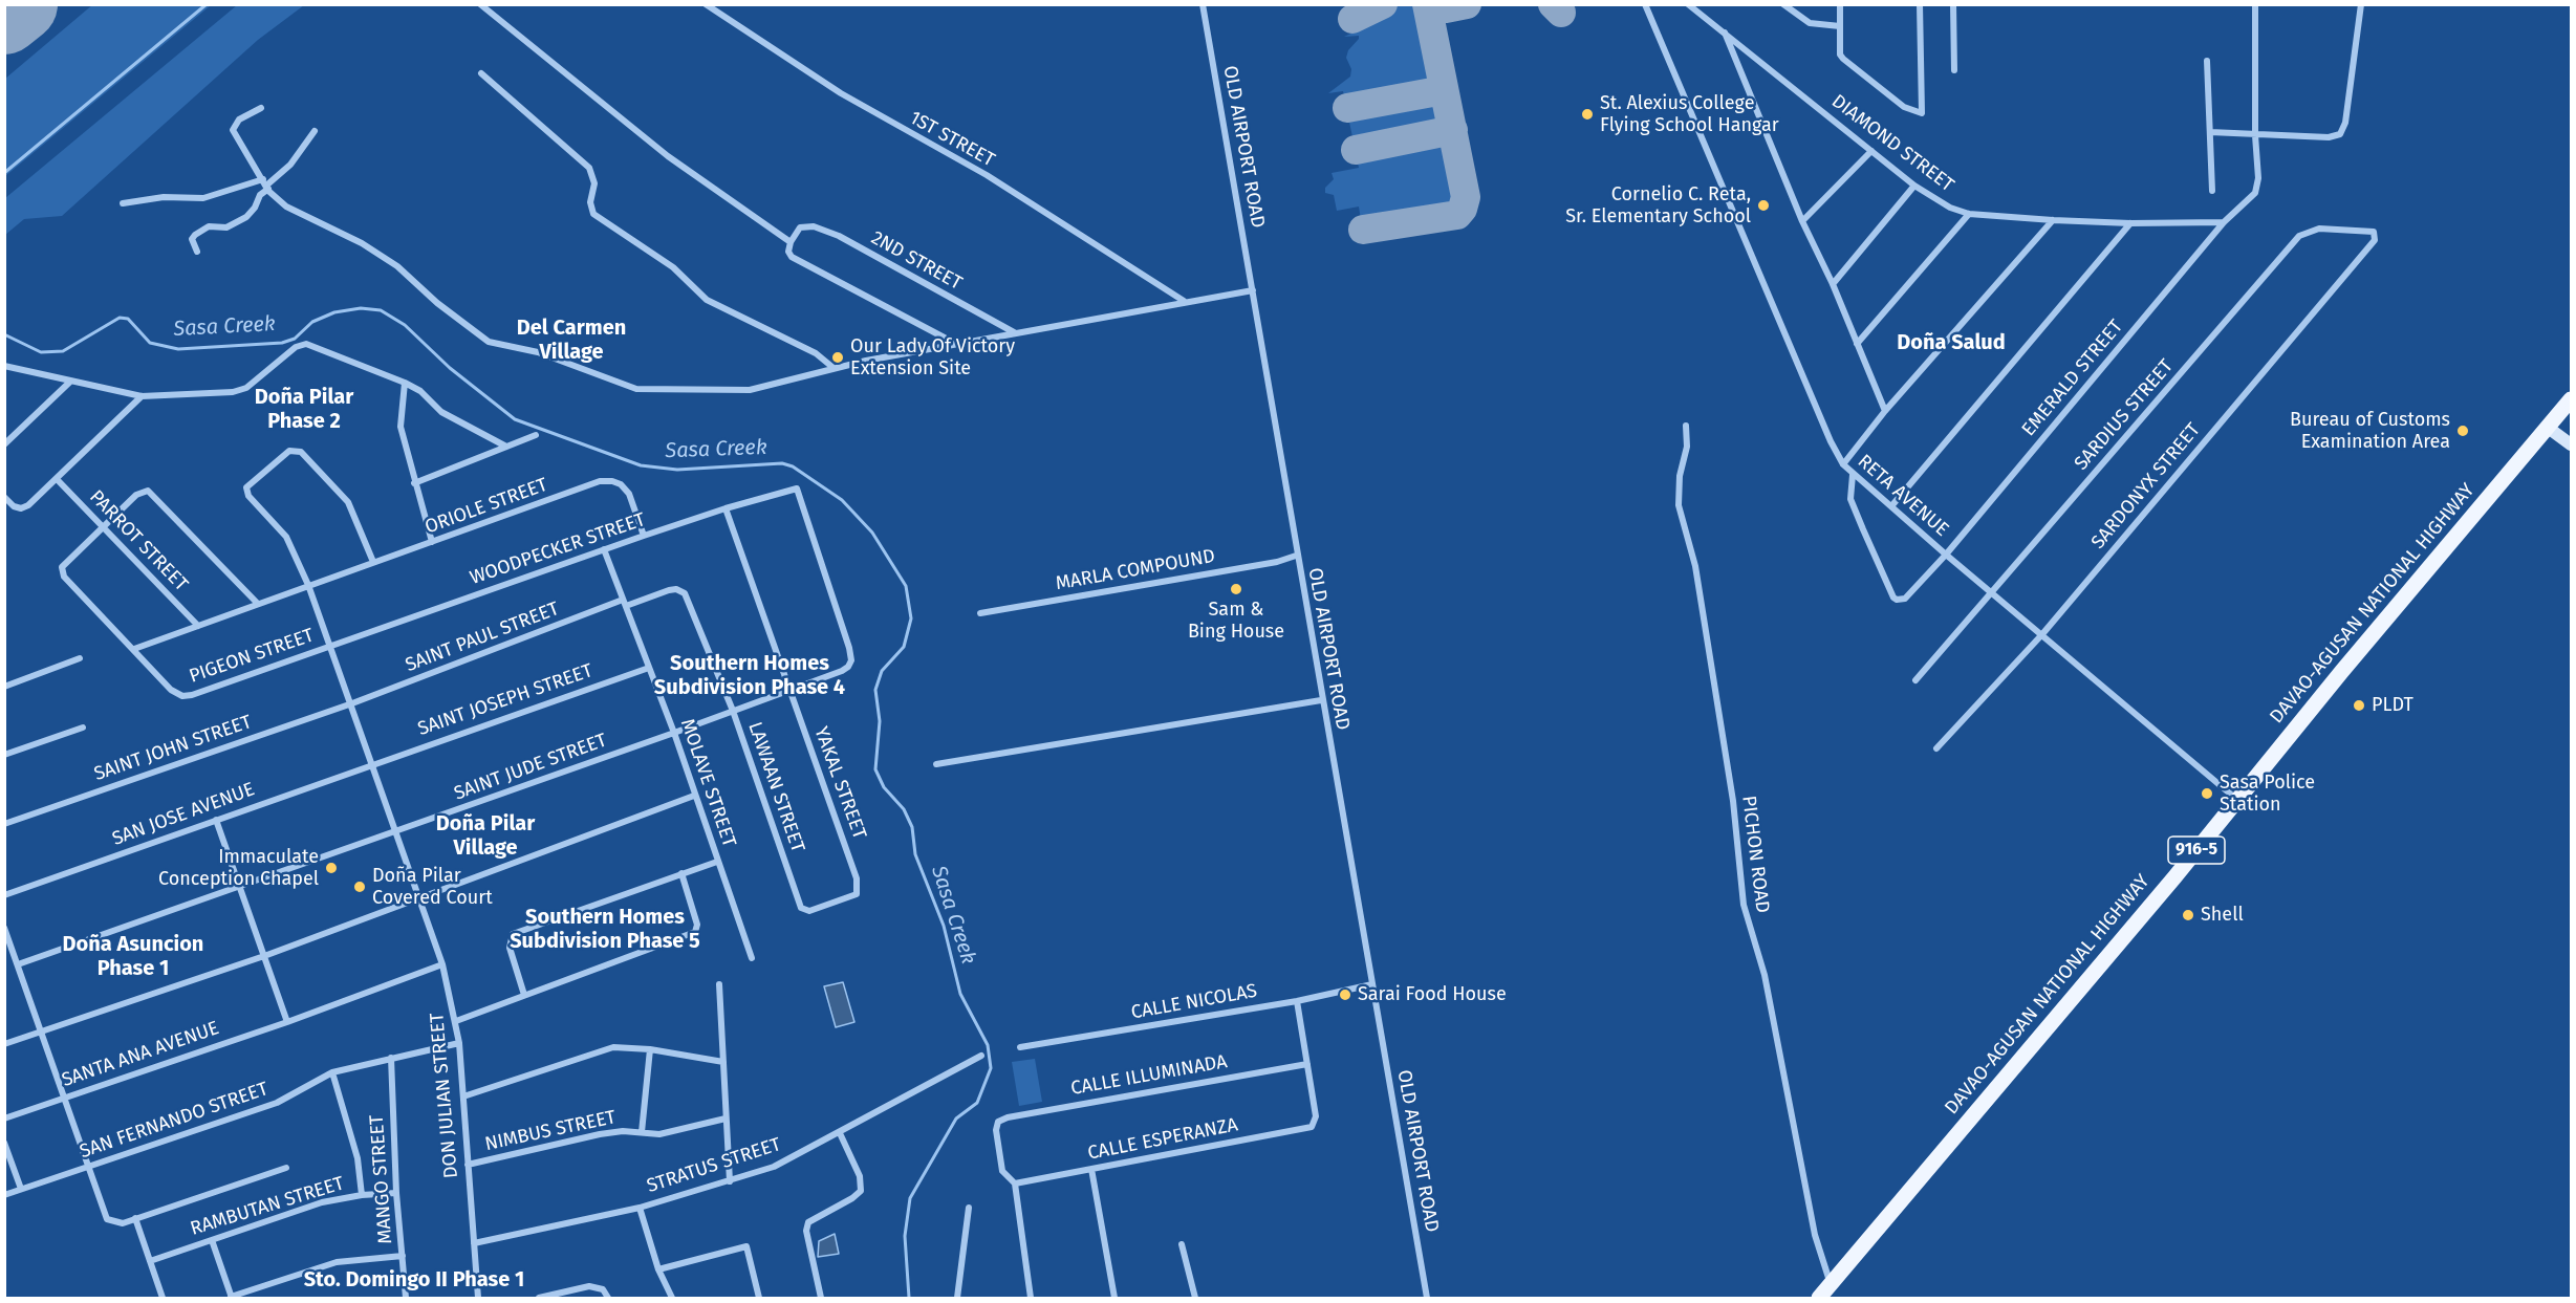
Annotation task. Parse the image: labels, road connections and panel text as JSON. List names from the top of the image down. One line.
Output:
{"streets":{"main road":["DAVAO-AGUSAN NATIONAL HIGHWAY","916-5"],"street":["1ST STREET","DIAMOND STREET","OLD AIRPORT ROAD","2ND STREET","EMERALD STREET","SARDIUS STREET","SARDONYX STREET","RETA AVENUE","ORIOLE STREET","PARROT STREET","WOODPECKER STREET","MARLA COMPOUND","SAINT PAUL STREET","PIGEON STREET","SAINT JOSEPH STREET","SAINT JOHN STREET","SAINT JUDE STREET","MOLAVE STREET","YAKAL STREET","LAWAAN STREET","SAN JOSE AVENUE","PICHON ROAD","CALLE NICOLAS","SANTA ANA AVENUE","CALLE ILLUMINADA","DON JULIAN STREET","SAN FERNANDO STREET","NIMBUS STREET","CALLE ESPERANZA","STRATUS STREET","MANGO STREET","RAMBUTAN STREET"]},"crossings":[["DIAMOND STREET","EMERALD STREET"],["OLD AIRPORT ROAD","MARLA COMPOUND"],["OLD AIRPORT ROAD","CALLE NICOLAS"],["EMERALD STREET","RETA AVENUE"],["SARDIUS STREET","SARDONYX STREET"],["SARDIUS STREET","RETA AVENUE"],["SARDONYX STREET","RETA AVENUE"],["RETA AVENUE","DAVAO-AGUSAN NATIONAL HIGHWAY"],["ORIOLE STREET","PARROT STREET"],["ORIOLE STREET","WOODPECKER STREET"],["ORIOLE STREET","PIGEON STREET"],["ORIOLE STREET","DON JULIAN STREET"],["WOODPECKER STREET","PIGEON STREET"],["WOODPECKER STREET","SAINT JUDE STREET"],["WOODPECKER STREET","MOLAVE STREET"],["WOODPECKER STREET","YAKAL STREET"],["WOODPECKER STREET","DON JULIAN STREET"],["DAVAO-AGUSAN NATIONAL HIGHWAY","PICHON ROAD"],["SAINT PAUL STREET","SAINT JOHN STREET"],["SAINT PAUL STREET","MOLAVE STREET"],["SAINT PAUL STREET","LAWAAN STREET"],["SAINT PAUL STREET","DON JULIAN STREET"],["PIGEON STREET","DON JULIAN STREET"],["SAINT JOSEPH STREET","MOLAVE STREET"],["SAINT JOSEPH STREET","SAN JOSE AVENUE"],["SAINT JOSEPH STREET","DON JULIAN STREET"],["SAINT JOHN STREET","DON JULIAN STREET"],["SAINT JUDE STREET","MOLAVE STREET"],["SAINT JUDE STREET","YAKAL STREET"],["SAINT JUDE STREET","LAWAAN STREET"],["SAINT JUDE STREET","DON JULIAN STREET"],["MOLAVE STREET","LAWAAN STREET"],["YAKAL STREET","LAWAAN STREET"],["SAN JOSE AVENUE","DON JULIAN STREET"],["SANTA ANA AVENUE","DON JULIAN STREET"],["CALLE ILLUMINADA","CALLE ESPERANZA"],["DON JULIAN STREET","SAN FERNANDO STREET"],["DON JULIAN STREET","NIMBUS STREET"],["DON JULIAN STREET","STRATUS STREET"],["SAN FERNANDO STREET","MANGO STREET"],["MANGO STREET","RAMBUTAN STREET"]],"districts":["Del Carmen Village","Doña Salud","Doña Pilar Phase 2","Southern Homes Subdivision Phase 4","Doña Pilar Village","Southern Homes Subdivision Phase 5","Doña Asuncion Phase 1","Sto. Domingo II Phase 1"],"water":["Sasa Creek"],"places":["St. Alexius College Flying School Hangar","Cornelio C. Reta, Sr. Elementary School","Our Lady Of Victory Extension Site","Bureau of Customs Examination Area","Sam & Bing House","PLDT","Sasa Police Station","Immaculate Conception Chapel","Doña Pilar Covered Court","Shell","Sarai Food House"]}
